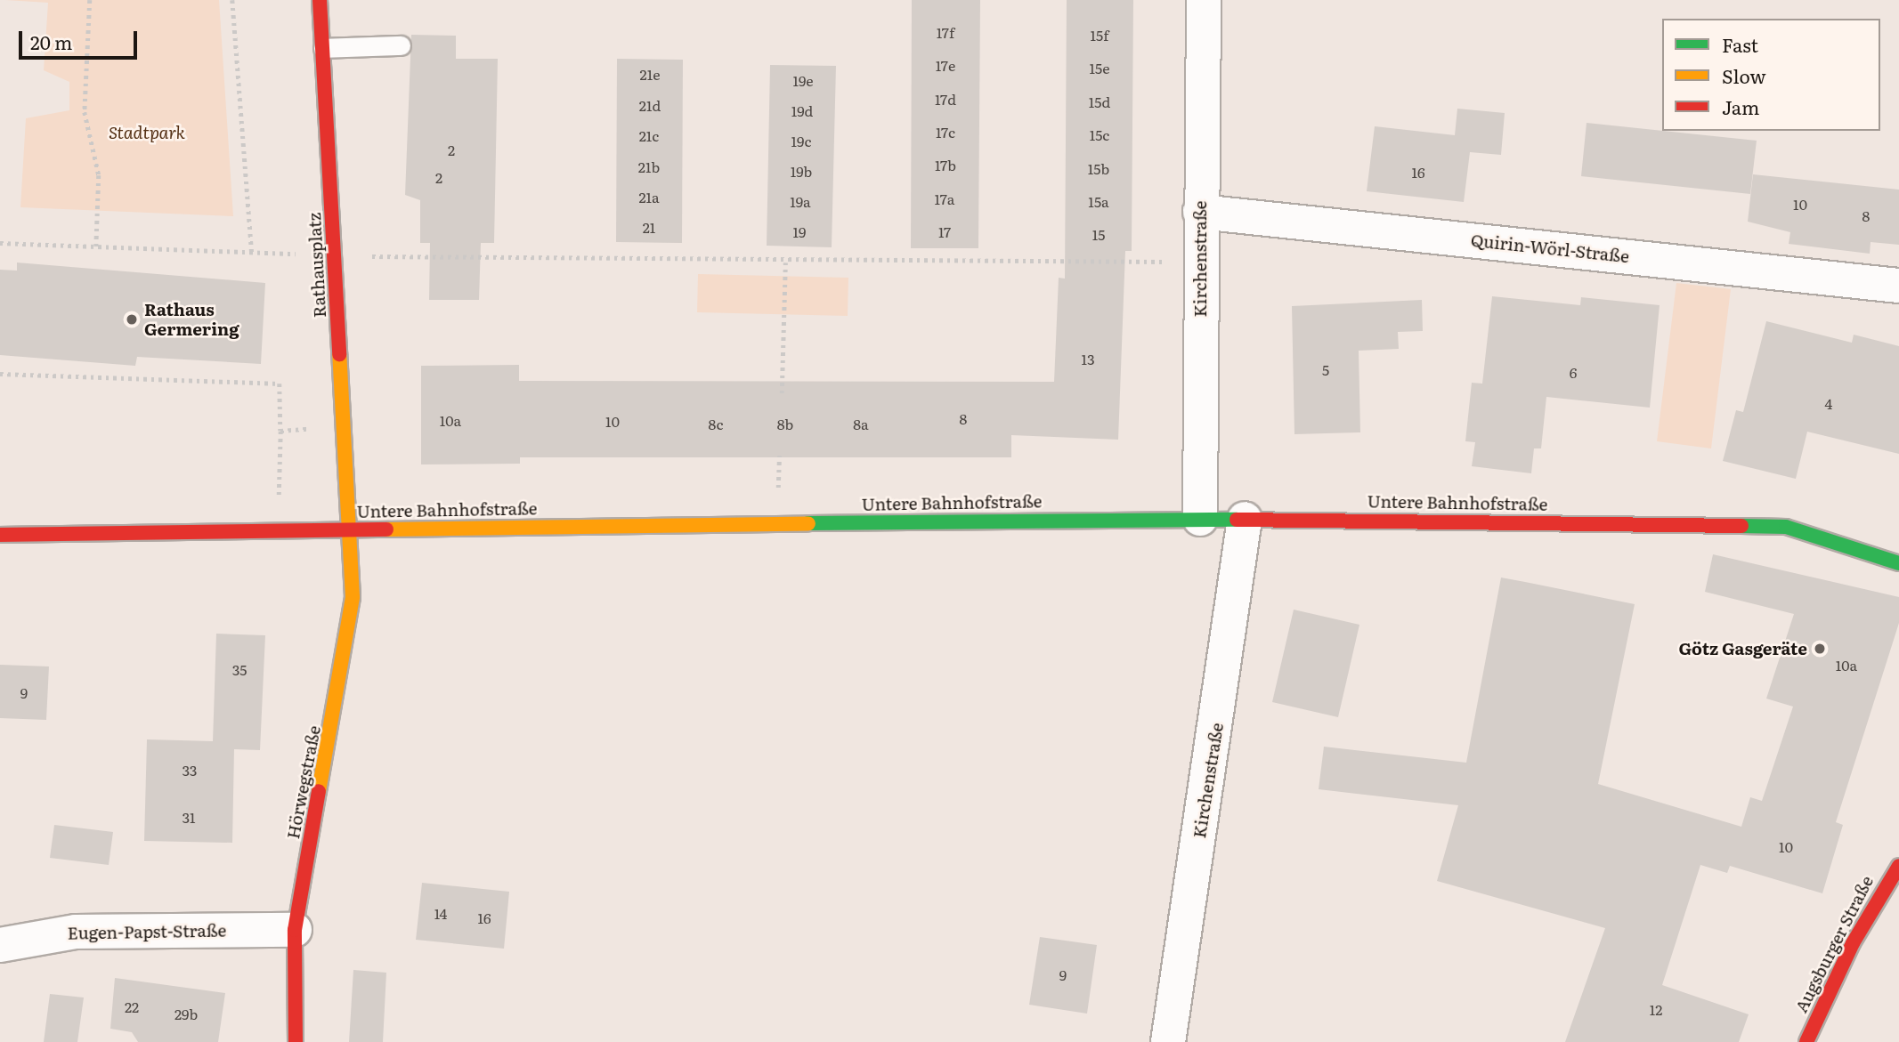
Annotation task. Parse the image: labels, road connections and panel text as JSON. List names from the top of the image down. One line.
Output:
{"streets":{"street":["Quirin-Wörl-Straße","Kirchenstraße","Rathausplatz","Untere Bahnhofstraße","Hörwegstraße","Eugen-Papst-Straße","Augsburger Straße"]},"crossings":[["Quirin-Wörl-Straße","Kirchenstraße"],["Kirchenstraße","Untere Bahnhofstraße"],["Rathausplatz","Untere Bahnhofstraße"],["Rathausplatz","Hörwegstraße"],["Untere Bahnhofstraße","Hörwegstraße"],["Hörwegstraße","Eugen-Papst-Straße"]],"parks":["Stadtpark"],"places":["Rathaus Germering","Götz Gasgeräte"],"house_numbers":["17f","15f","17e","15e","21e","19e","17d","15d","21d","19d","17c","15c","21c","19c","2","17b","21b","15b","19b","16","2","21a","17a","19a","15a","10","8","21","19","17","15","13","5","6","4","8","10a","10","8c","8b","8a","10a","35","9","33","31","10","14","16","9","22","12","29b"],"legend":["Fast","Slow","Jam"],"scale_bar":"20 m"}
